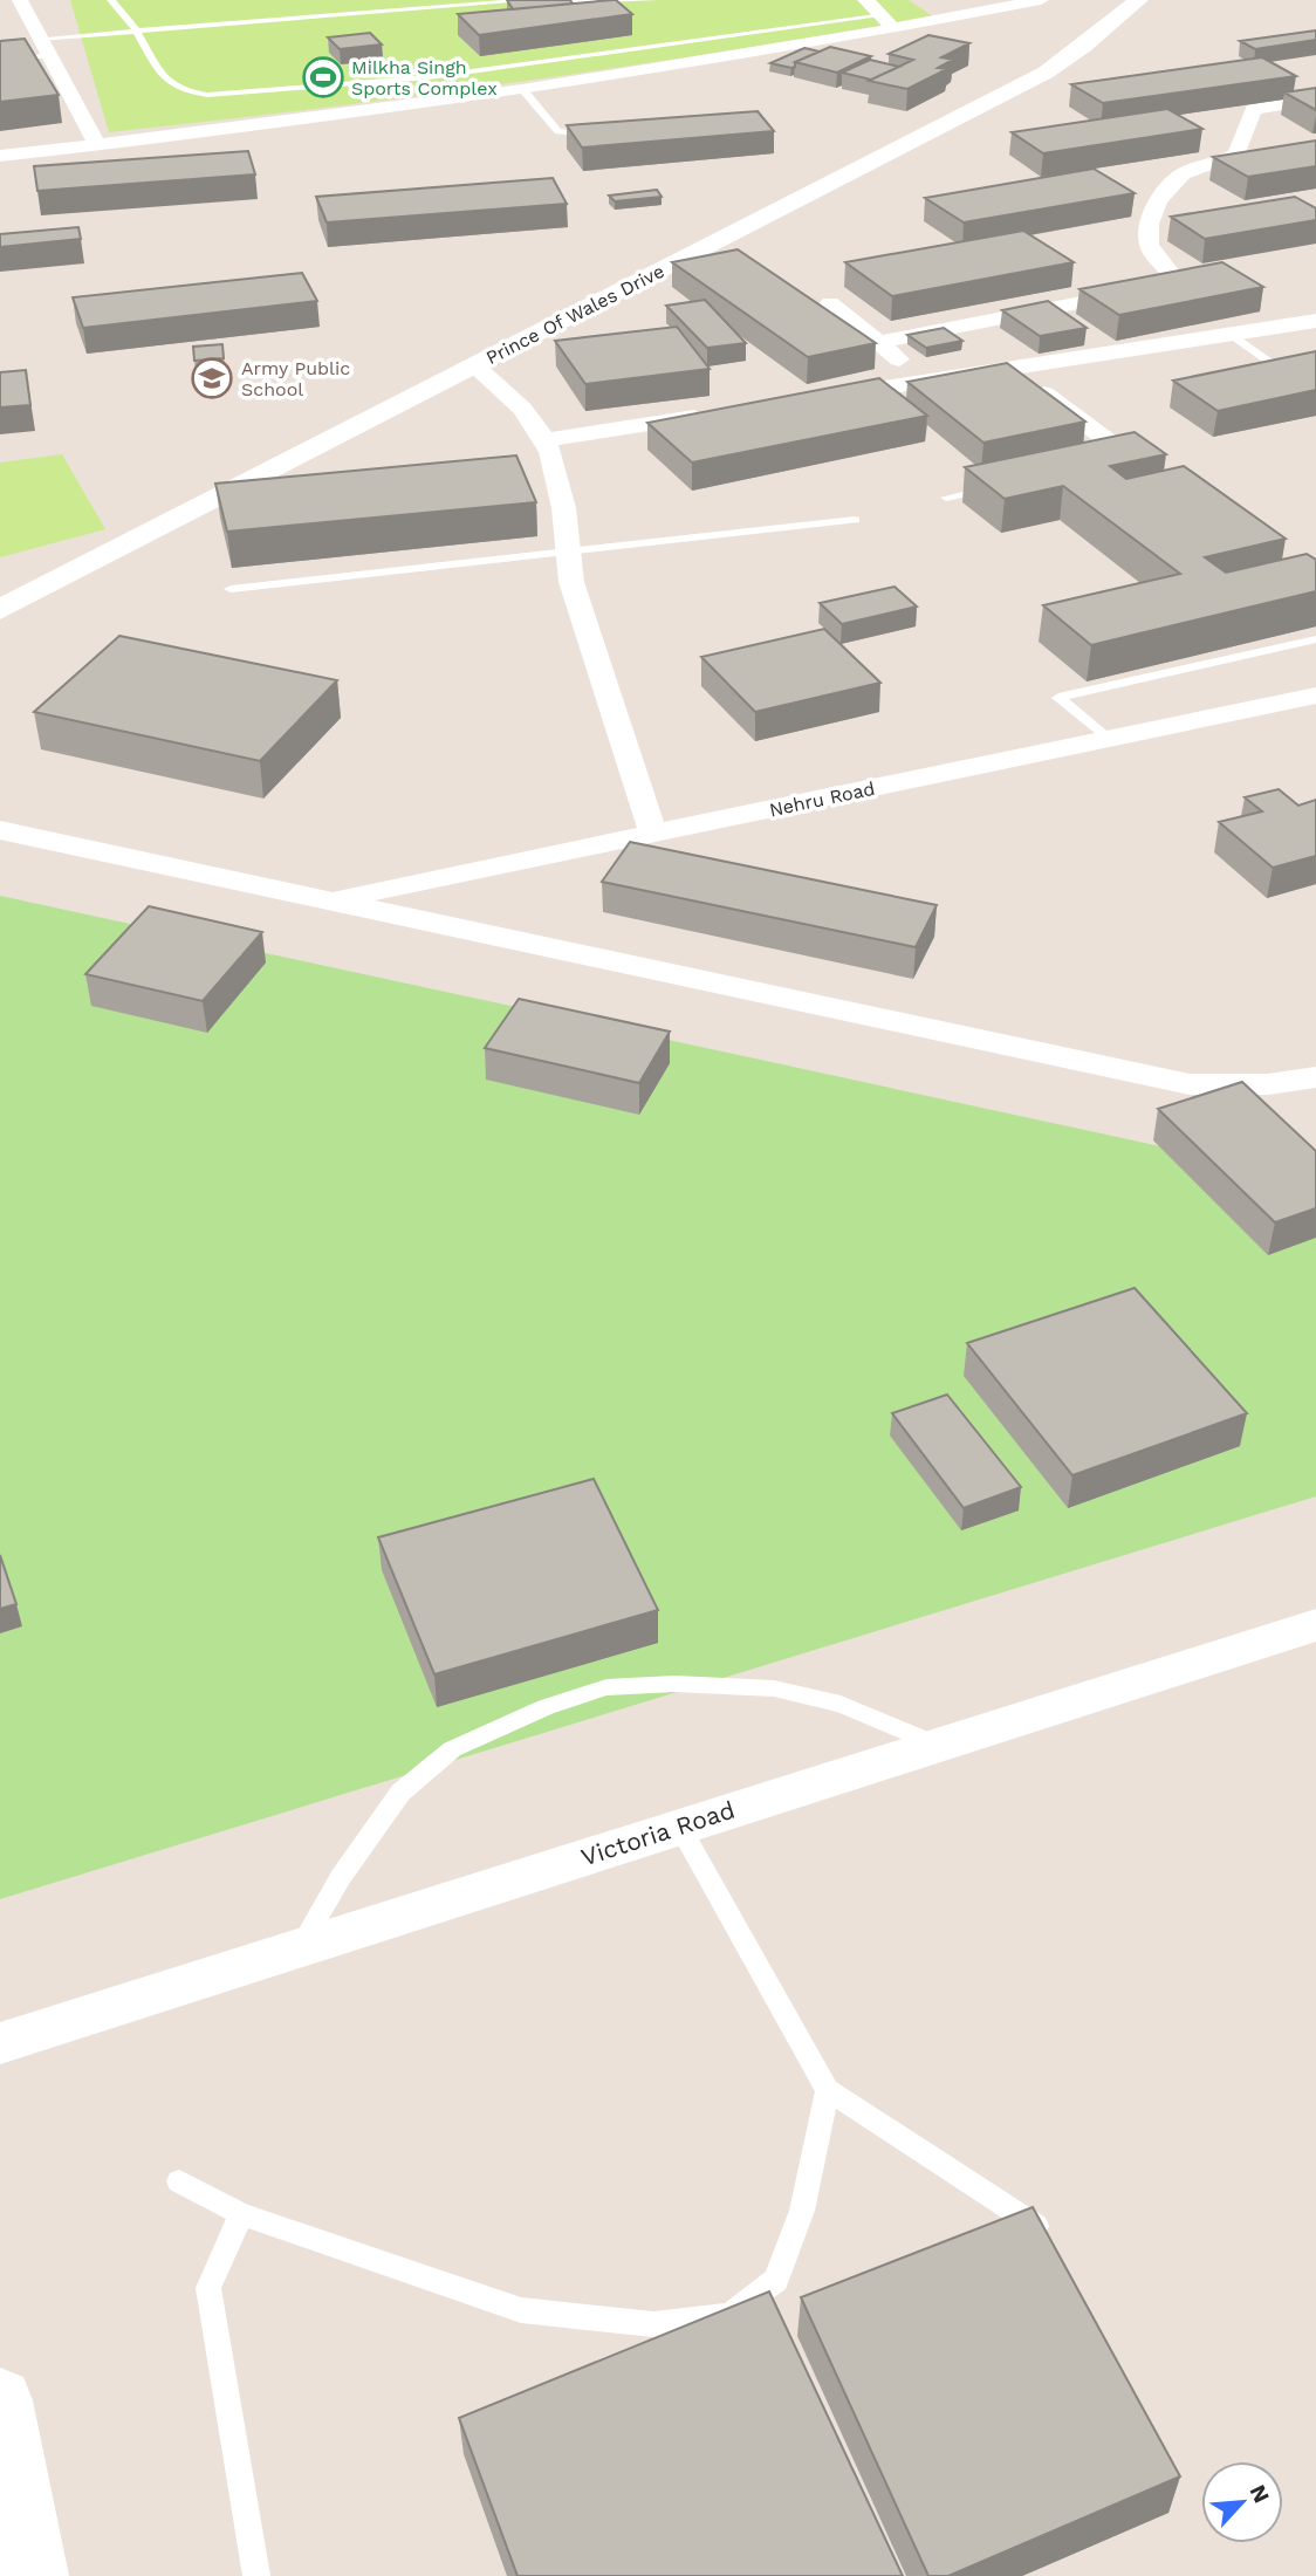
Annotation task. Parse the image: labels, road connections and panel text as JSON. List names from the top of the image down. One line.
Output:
{"streets":{"main road":["Prince Of Wales Drive"],"street":["Nehru Road","Victoria Road"]},"places":{"sports":["Milkha Singh Sports Complex"],"school or university":["Army Public School"]},"north":"top right"}
